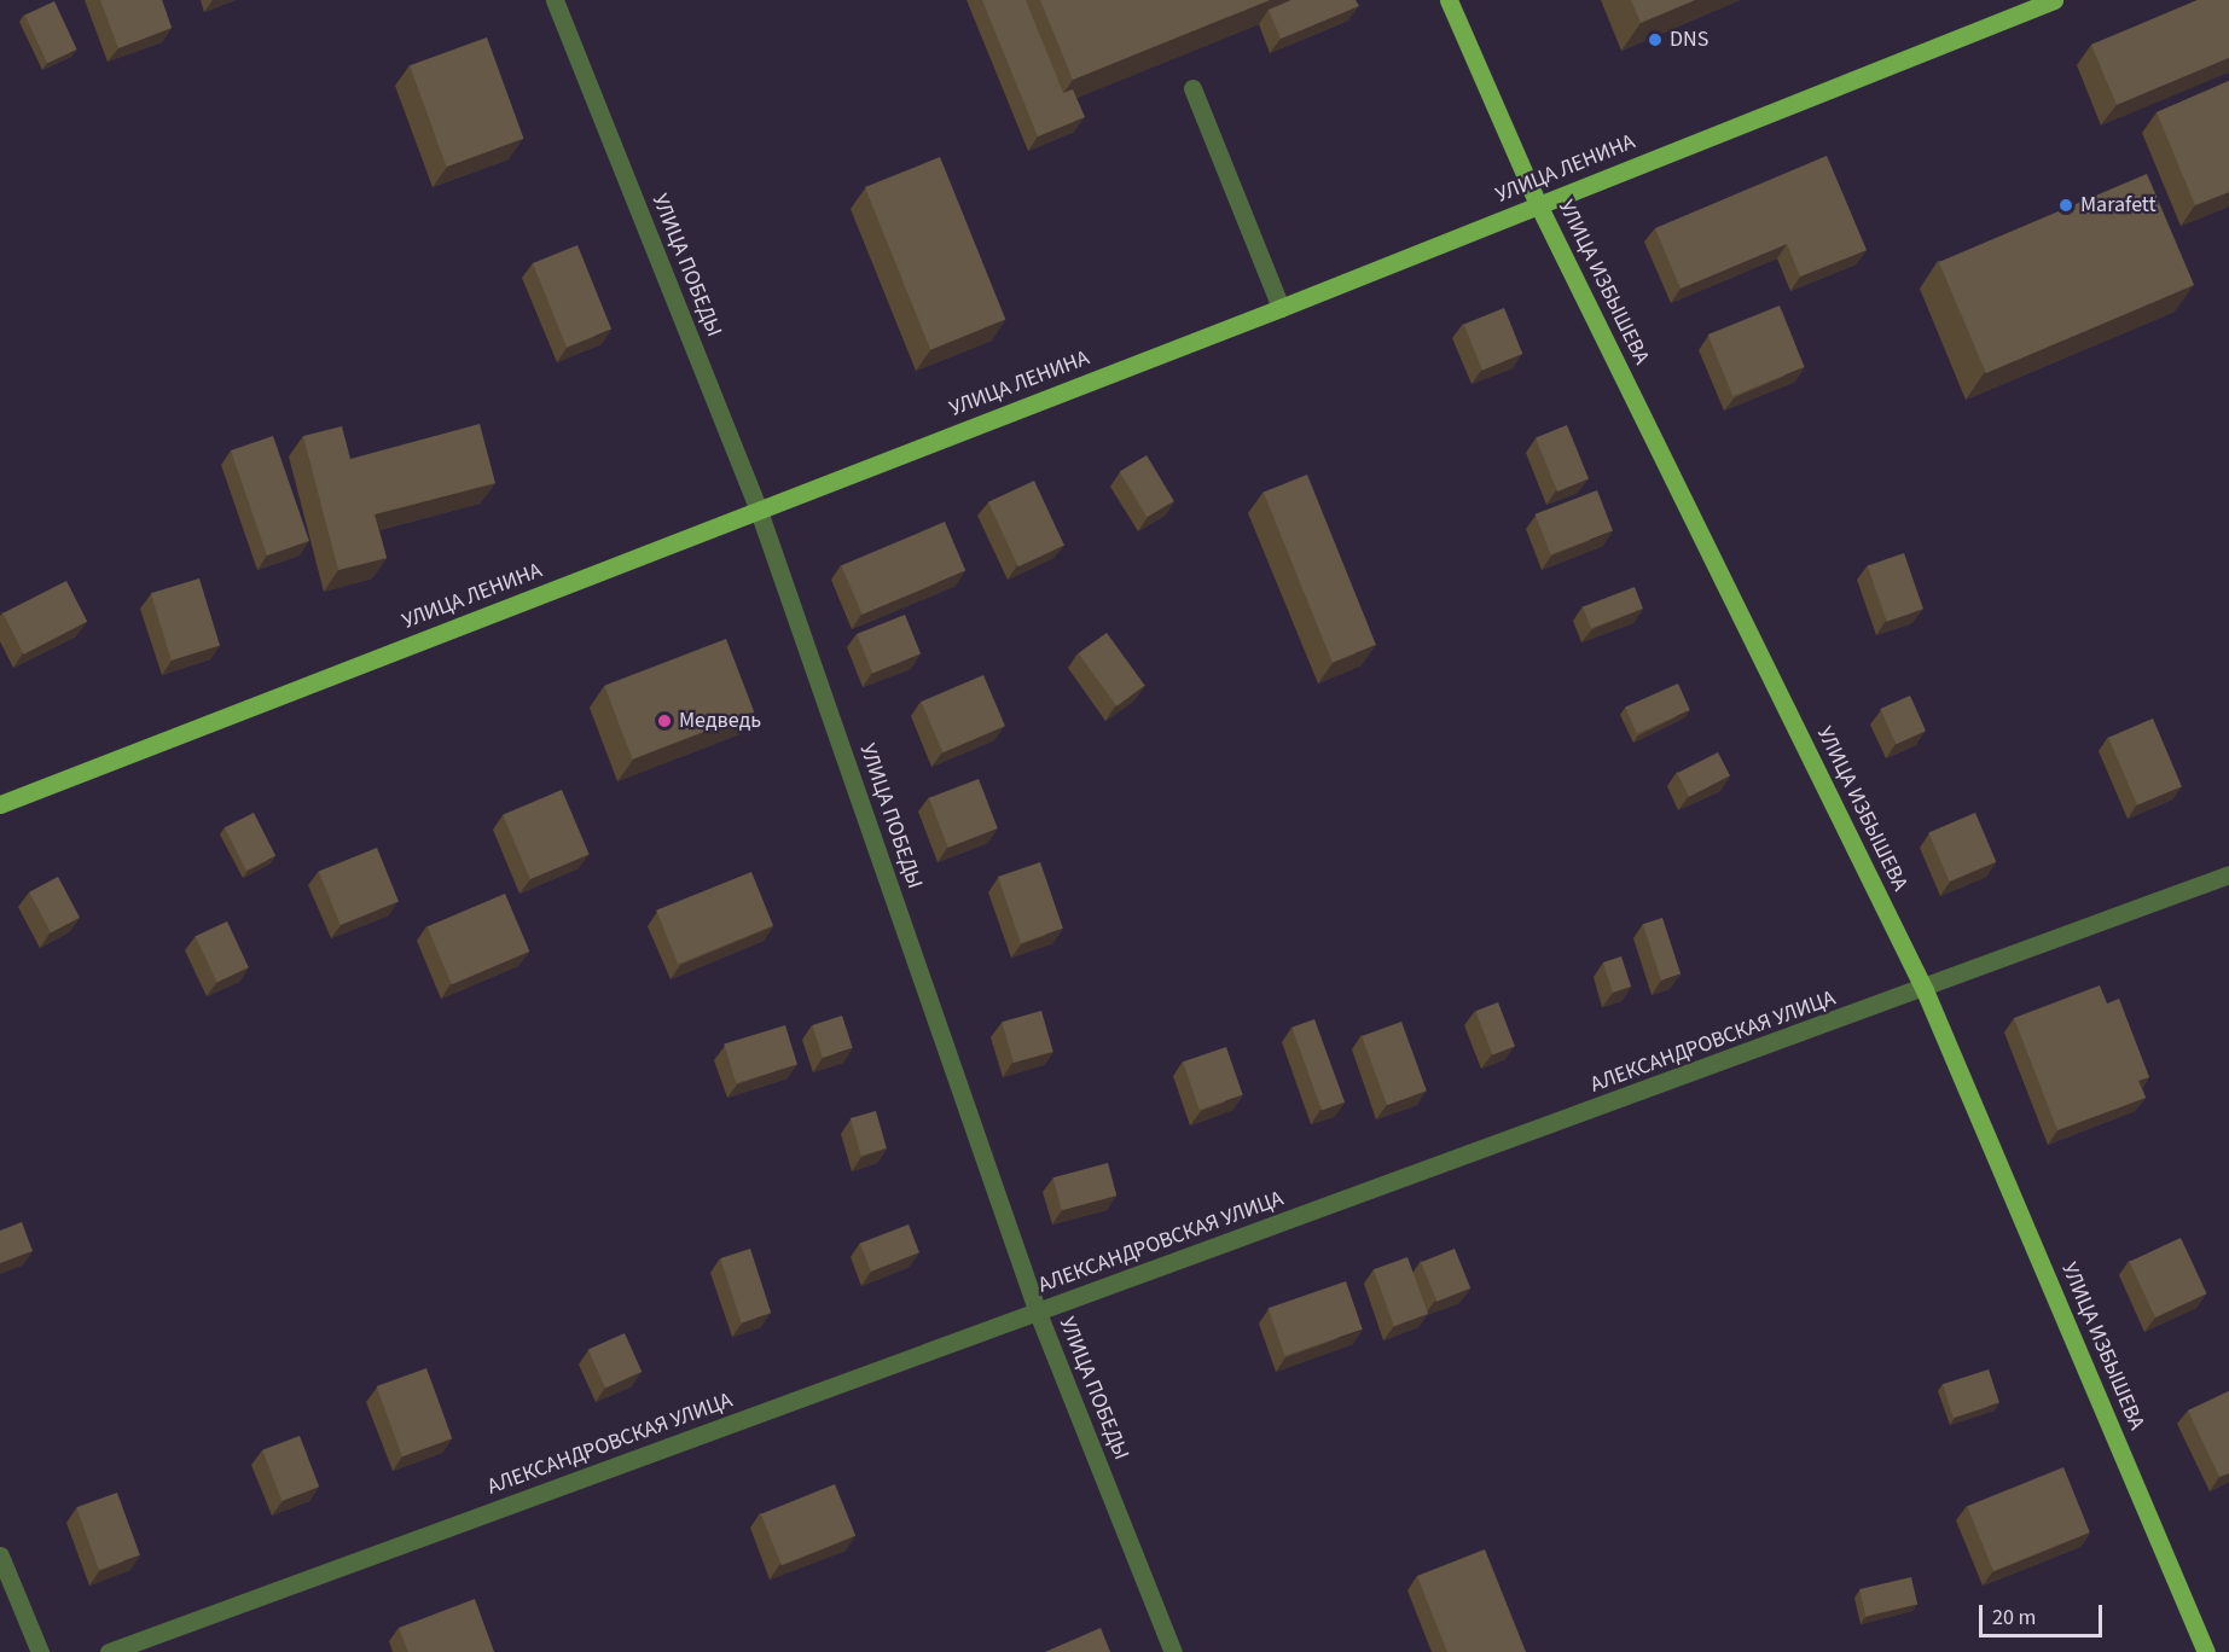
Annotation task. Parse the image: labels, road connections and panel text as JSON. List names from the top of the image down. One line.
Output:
{"streets":{"main road":["УЛИЦА ЛЕНИНА","УЛИЦА ИЗБЫШЕВА"],"street":["УЛИЦА ПОБЕДЫ","АЛЕКСАНДРОВСКАЯ УЛИЦА"]},"crossings":[["УЛИЦА ЛЕНИНА","УЛИЦА ПОБЕДЫ"],["УЛИЦА ЛЕНИНА","УЛИЦА ИЗБЫШЕВА"],["УЛИЦА ПОБЕДЫ","АЛЕКСАНДРОВСКАЯ УЛИЦА"],["УЛИЦА ИЗБЫШЕВА","АЛЕКСАНДРОВСКАЯ УЛИЦА"]],"places":["DNS","Marafett","Медведь"],"scale_bar":"20 m"}
